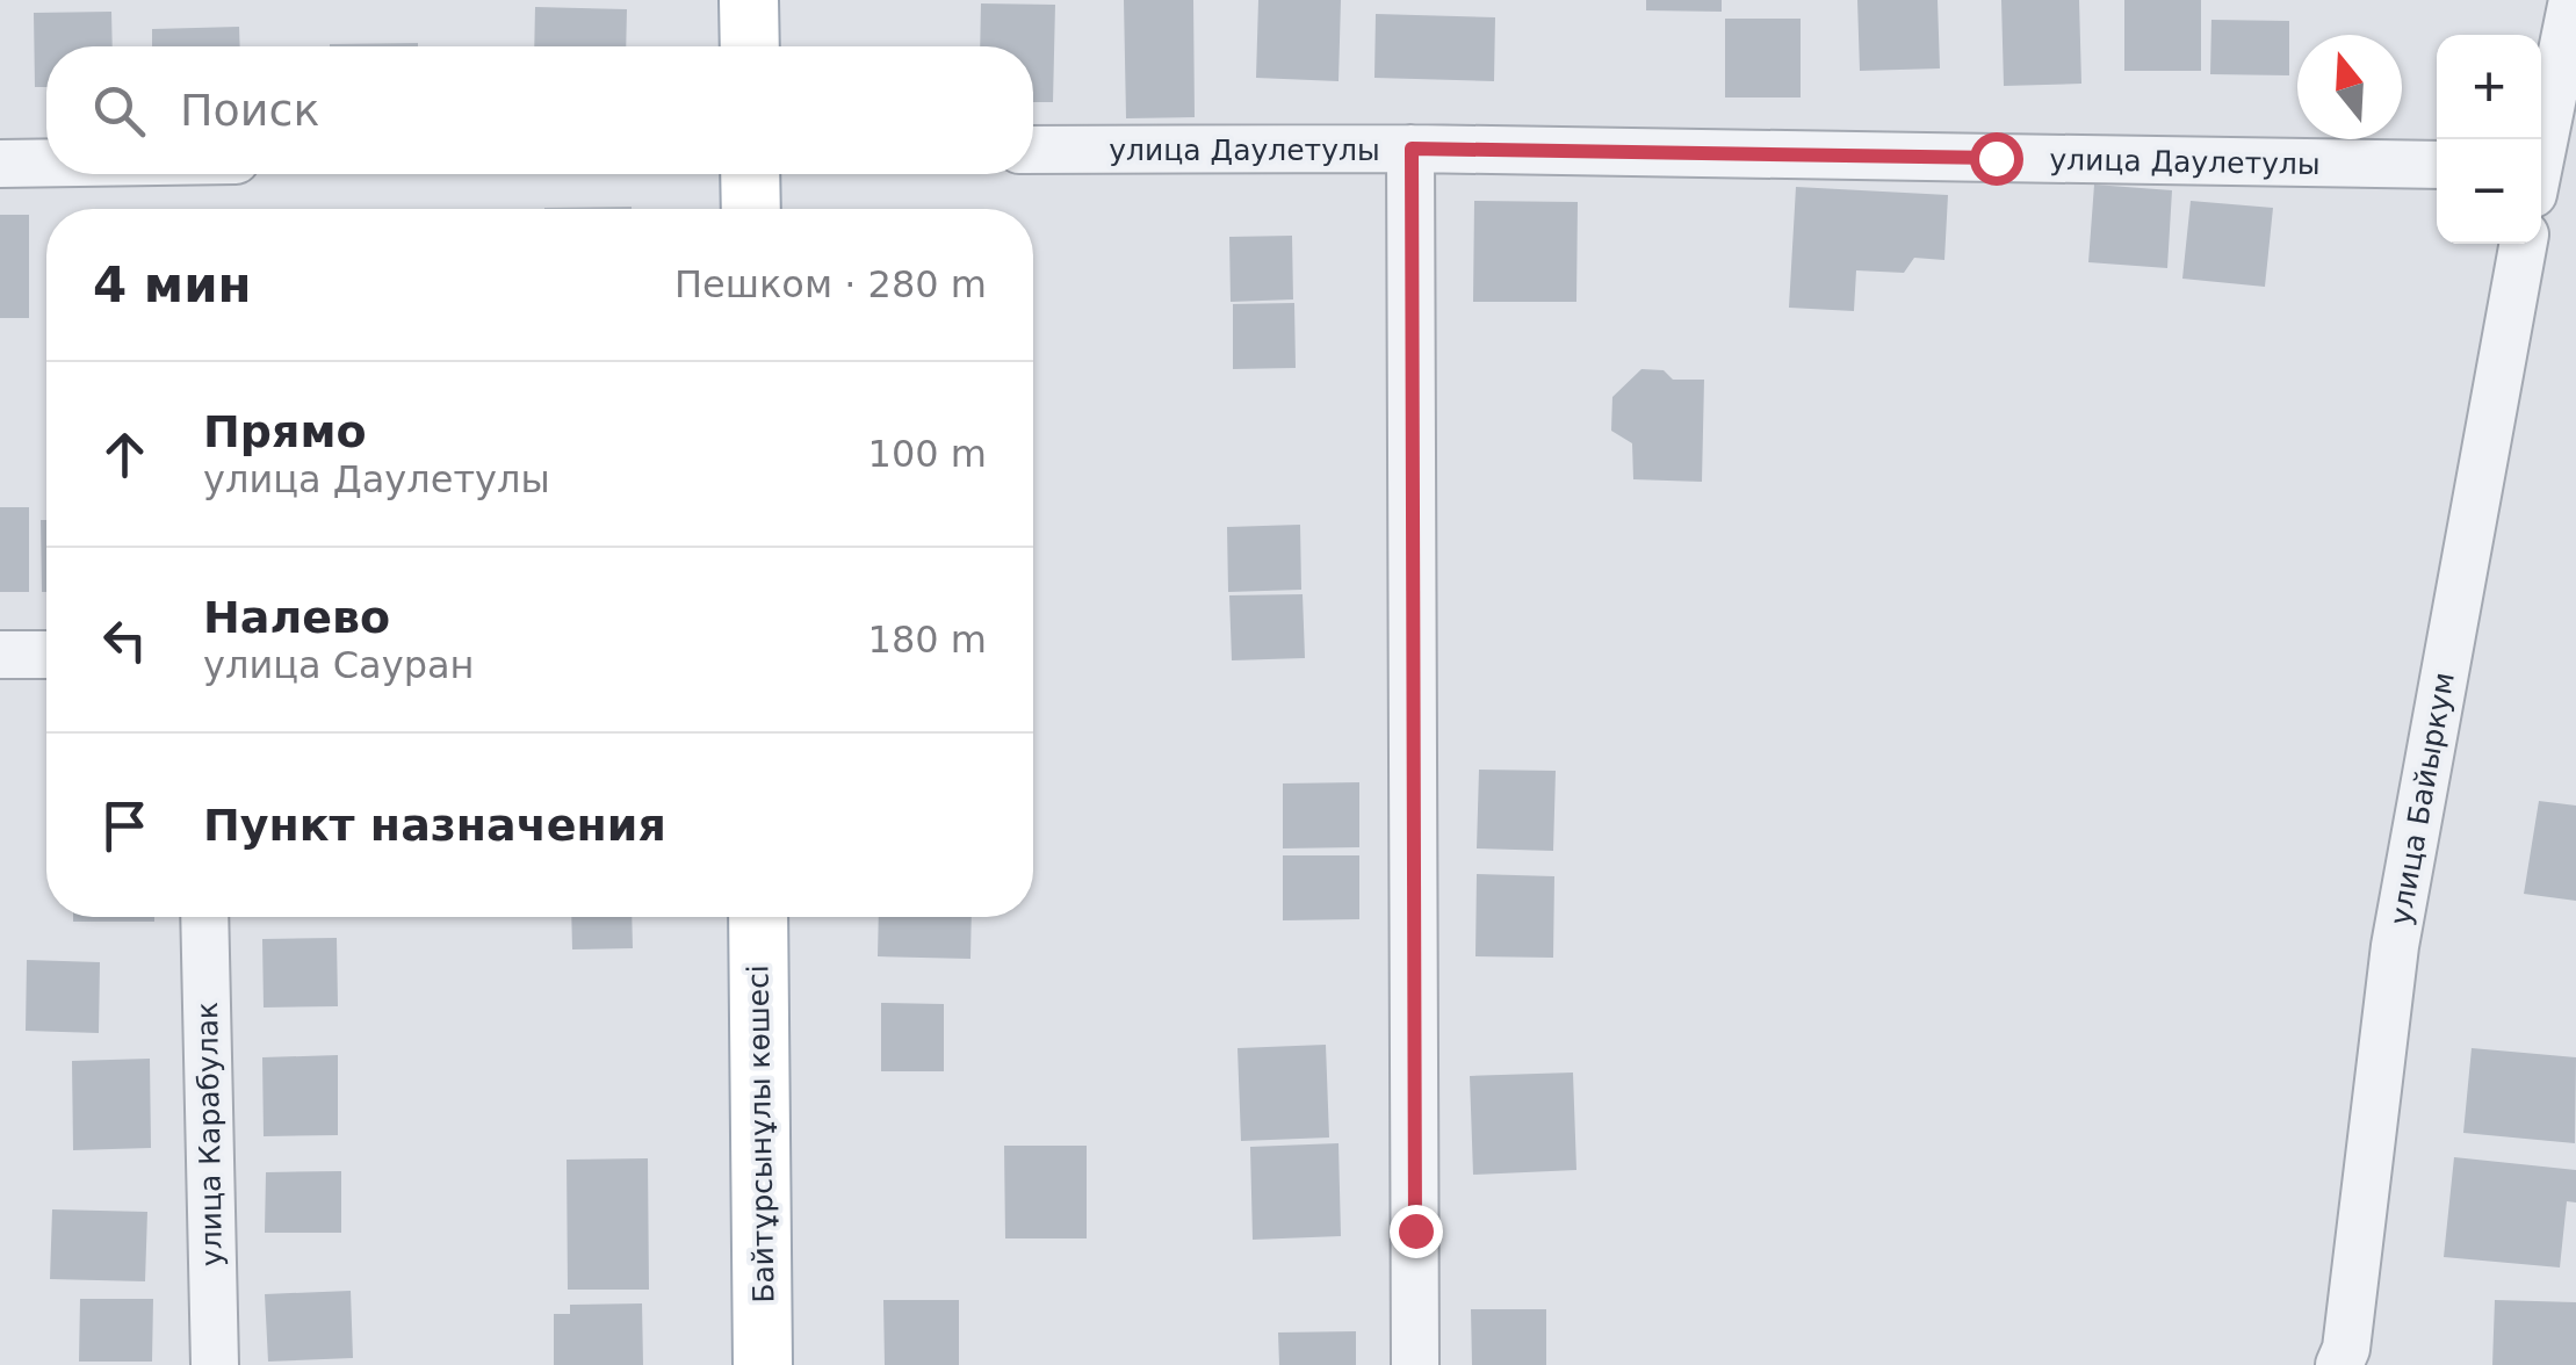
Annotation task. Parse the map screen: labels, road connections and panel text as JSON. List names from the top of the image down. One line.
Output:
{"streets":{"main road":["Байтұрсынұлы көшесі"],"street":["улица Даулетулы","улица Байыркум","улица Карабулак"]},"north":"top","page":{"map_buttons":["+","−"],"search":"Поиск","heading":["4 мин","Пешком · 280 m"],"list":[["Прямо","улица Даулетулы","100 m"],["Налево","улица Сауран","180 m"],"Пункт назначения"]}}
